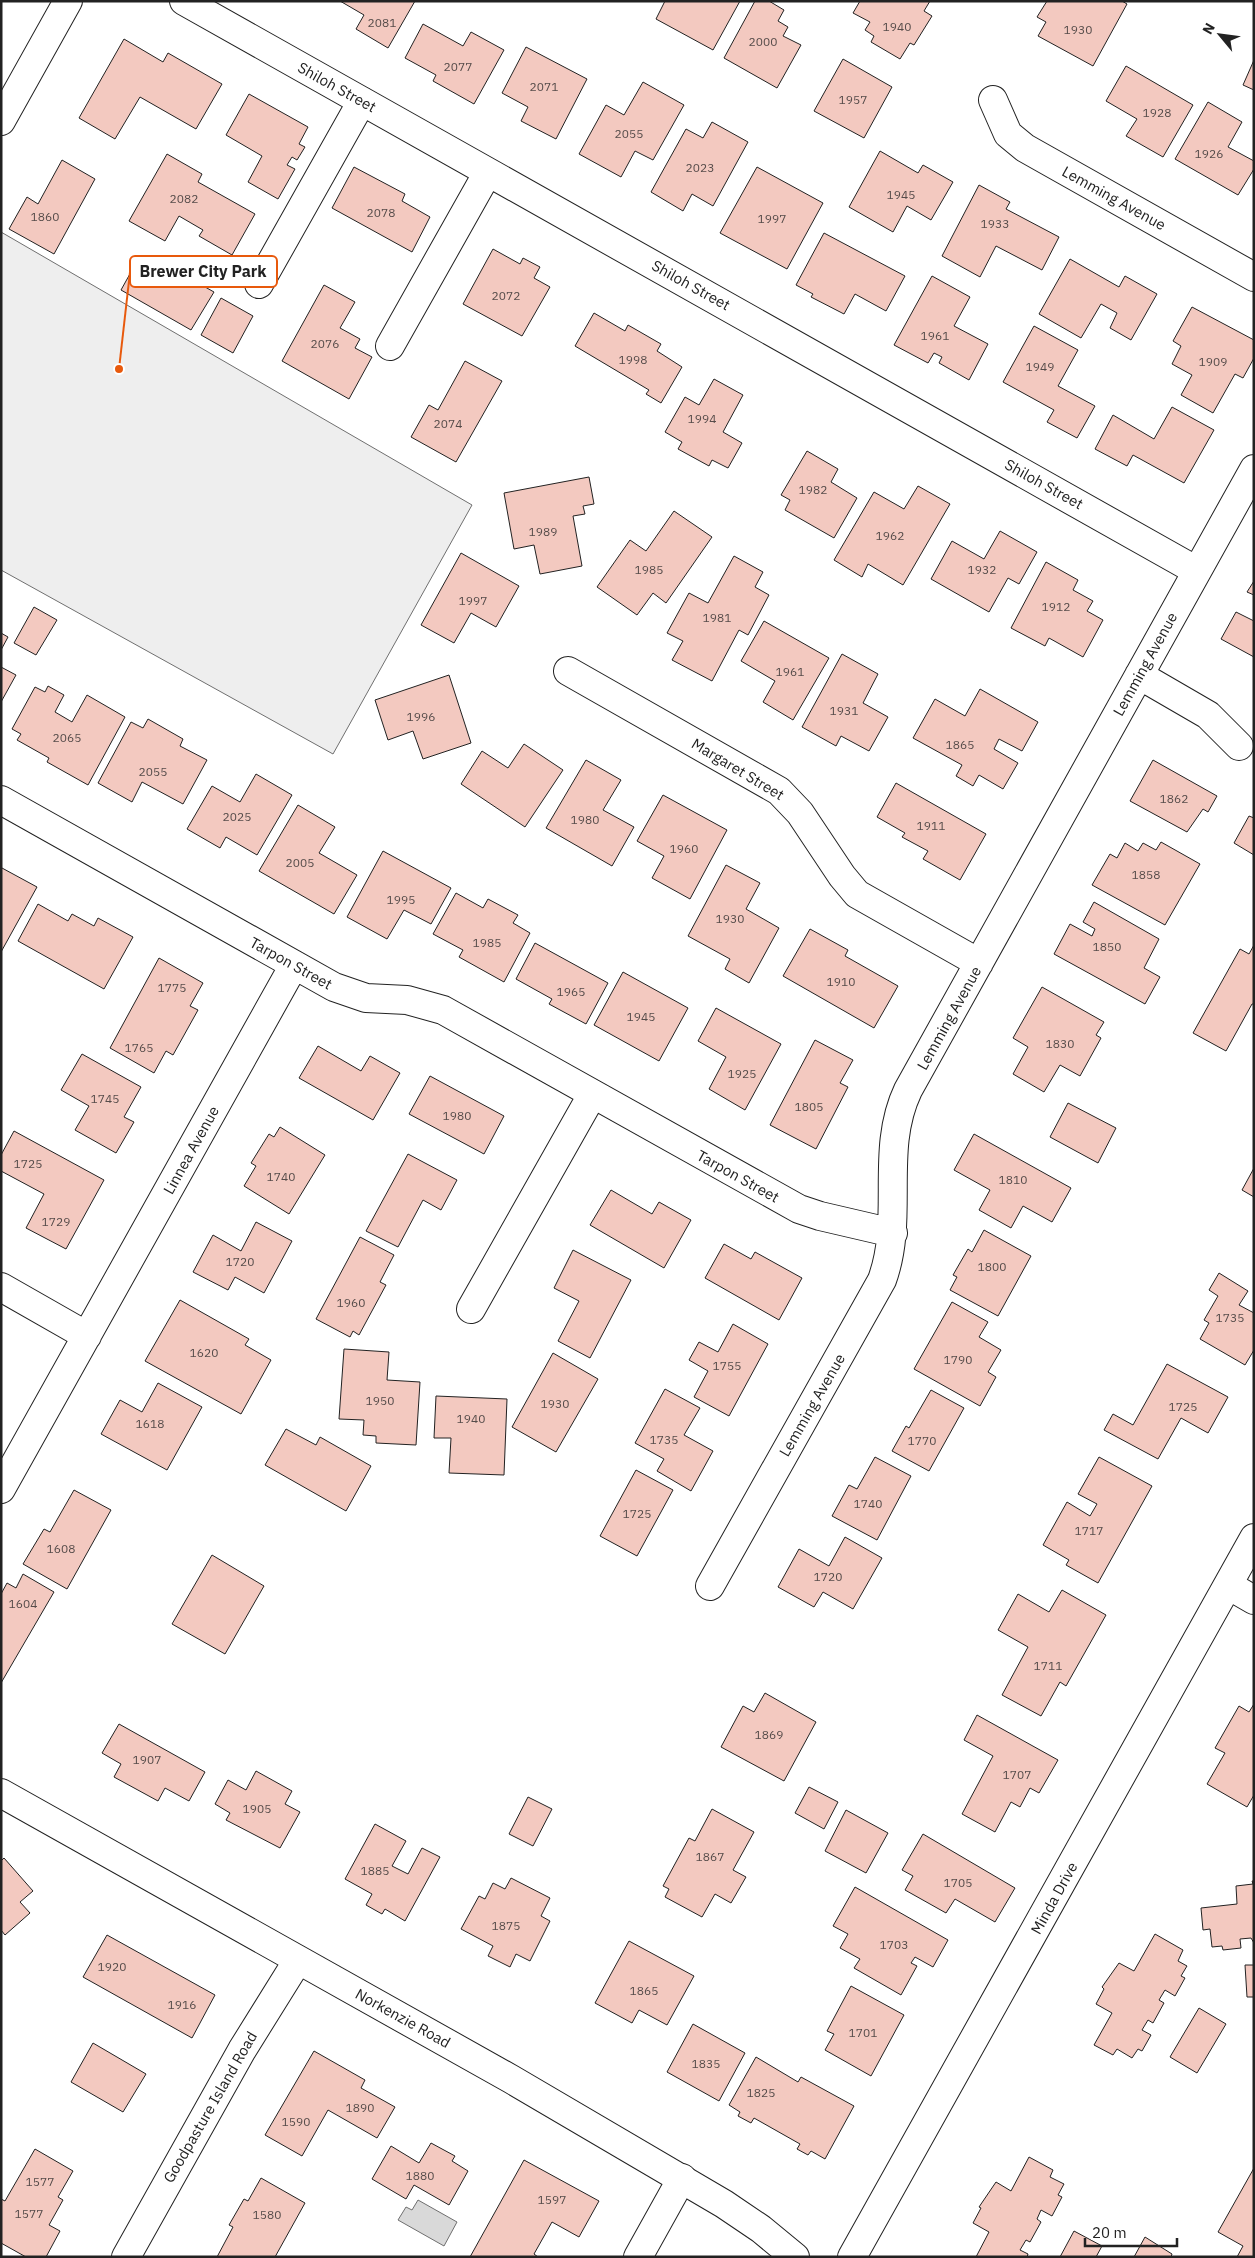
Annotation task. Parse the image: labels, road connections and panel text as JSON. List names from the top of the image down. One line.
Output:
{"streets":{"street":["Shiloh Street","Lemming Avenue","Margaret Street","Tarpon Street","Linnea Avenue","Minda Drive","Norkenzie Road","Goodpasture Island Road"]},"crossings":[["Shiloh Street","Lemming Avenue"],["Lemming Avenue","Margaret Street"],["Lemming Avenue","Tarpon Street"],["Tarpon Street","Linnea Avenue"],["Norkenzie Road","Goodpasture Island Road"]],"places":["Brewer City Park"],"house_numbers":["2081","1940","1930","2000","2077","2071","1957","1928","2055","1926","2023","1945","2082","2078","1860","1997","1933","2072","1961","2076","1998","1909","1949","1994","2074","1982","1989","1962","1985","1932","1997","1912","1981","1961","1931","1996","2065","1865","2055","1862","2025","1980","1911","1960","2005","1858","1995","1930","1985","1850","1910","1775","1965","1945","1830","1765","1925","1745","1805","1980","1725","1740","1810","1729","1720","1800","1960","1735","1620","1790","1755","1950","1930","1725","1940","1618","1735","1770","1740","1725","1717","1608","1720","1604","1711","1869","1907","1707","1905","1867","1885","1705","1875","1703","1920","1865","1916","1701","1835","1825","1890","1590","1880","1577","1597","1577","1580"],"scale_bar":"20 m","north":"top left"}
